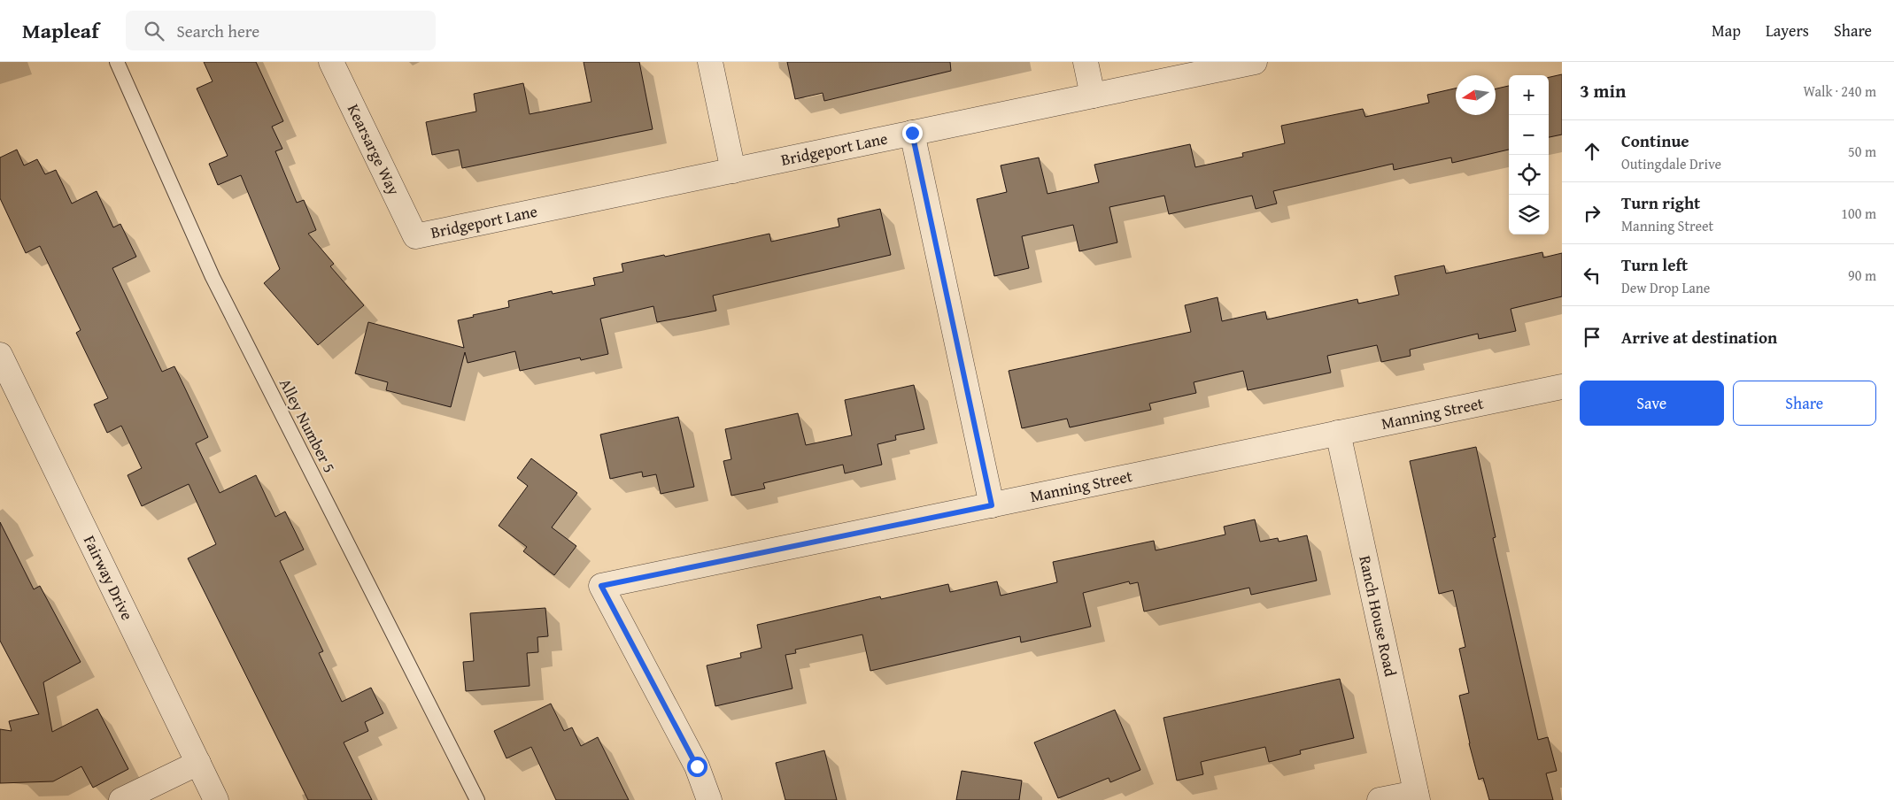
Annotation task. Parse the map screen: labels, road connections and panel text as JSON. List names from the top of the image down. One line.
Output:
{"streets":{"street":["Kearsarge Way","Bridgeport Lane","Manning Street","Fairway Drive","Ranch House Road"],"lane":["Alley Number 5"]},"crossings":[["Kearsarge Way","Bridgeport Lane"],["Manning Street","Ranch House Road"]],"north":"left","page":{"header":"Mapleaf","search":"Search here","nav":["Map","Layers","Share"],"heading":["3 min","Walk · 240 m"],"map_buttons":["+","−"],"list":[["Continue","Outingdale Drive","50 m"],["Turn right","Manning Street","100 m"],["Turn left","Dew Drop Lane","90 m"],"Arrive at destination"],"buttons":["Save","Share"]}}
